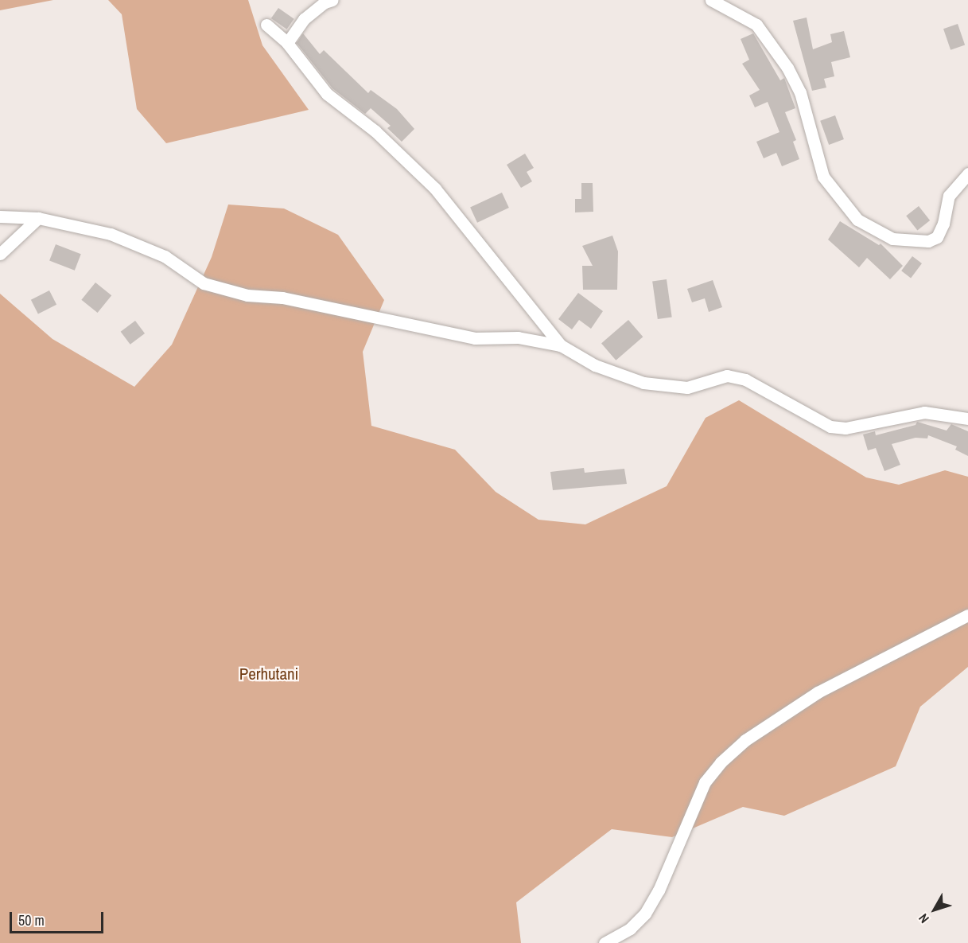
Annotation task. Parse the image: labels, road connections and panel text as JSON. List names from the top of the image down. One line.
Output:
{"parks":["Perhutani"],"scale_bar":"50 m","north":"bottom left"}
